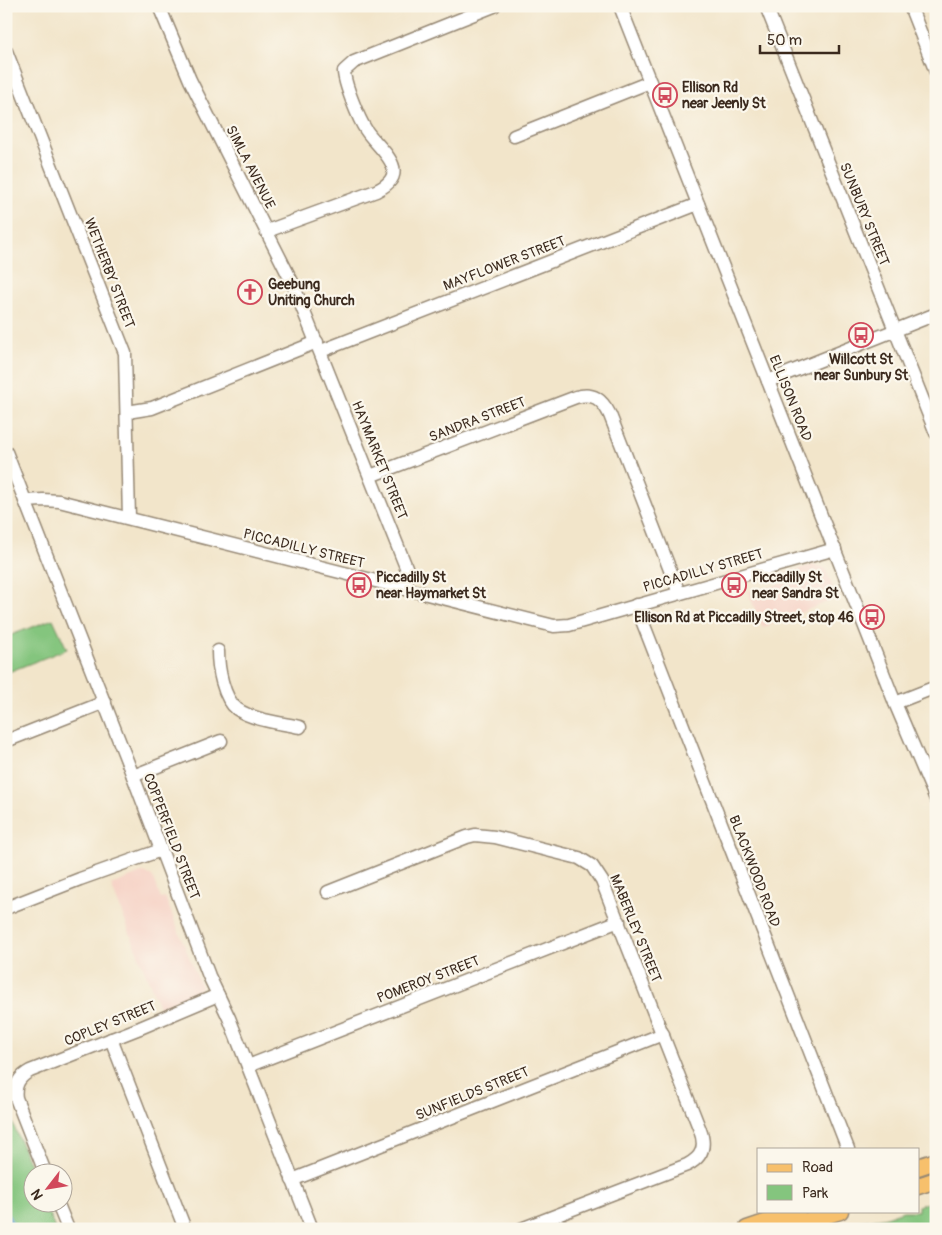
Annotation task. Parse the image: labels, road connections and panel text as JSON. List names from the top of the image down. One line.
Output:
{"streets":{"street":["SIMLA AVENUE","SUNBURY STREET","MAYFLOWER STREET","WETHERBY STREET","ELLISON ROAD","SANDRA STREET","HAYMARKET STREET","PICCADILLY STREET","COPPERFIELD STREET","BLACKWOOD ROAD","MABERLEY STREET","POMEROY STREET","COPLEY STREET","SUNFIELDS STREET"]},"crossings":[["SIMLA AVENUE","MAYFLOWER STREET"],["SIMLA AVENUE","HAYMARKET STREET"],["MAYFLOWER STREET","WETHERBY STREET"],["MAYFLOWER STREET","ELLISON ROAD"],["MAYFLOWER STREET","HAYMARKET STREET"],["WETHERBY STREET","PICCADILLY STREET"],["ELLISON ROAD","PICCADILLY STREET"],["SANDRA STREET","HAYMARKET STREET"],["SANDRA STREET","PICCADILLY STREET"],["HAYMARKET STREET","PICCADILLY STREET"],["PICCADILLY STREET","COPPERFIELD STREET"],["PICCADILLY STREET","BLACKWOOD ROAD"],["COPPERFIELD STREET","POMEROY STREET"],["COPPERFIELD STREET","COPLEY STREET"],["COPPERFIELD STREET","SUNFIELDS STREET"],["MABERLEY STREET","POMEROY STREET"],["MABERLEY STREET","SUNFIELDS STREET"]],"places":{"bus stop":["Ellison Rd near Jeenly St","Willcott St near Sunbury St","Piccadilly St near Haymarket St","Piccadilly St near Sandra St","Ellison Rd at Piccadilly Street, stop 46"],"church":["Geebung Uniting Church"]},"legend":["Road","Park"],"scale_bar":"50 m","north":"bottom left"}
